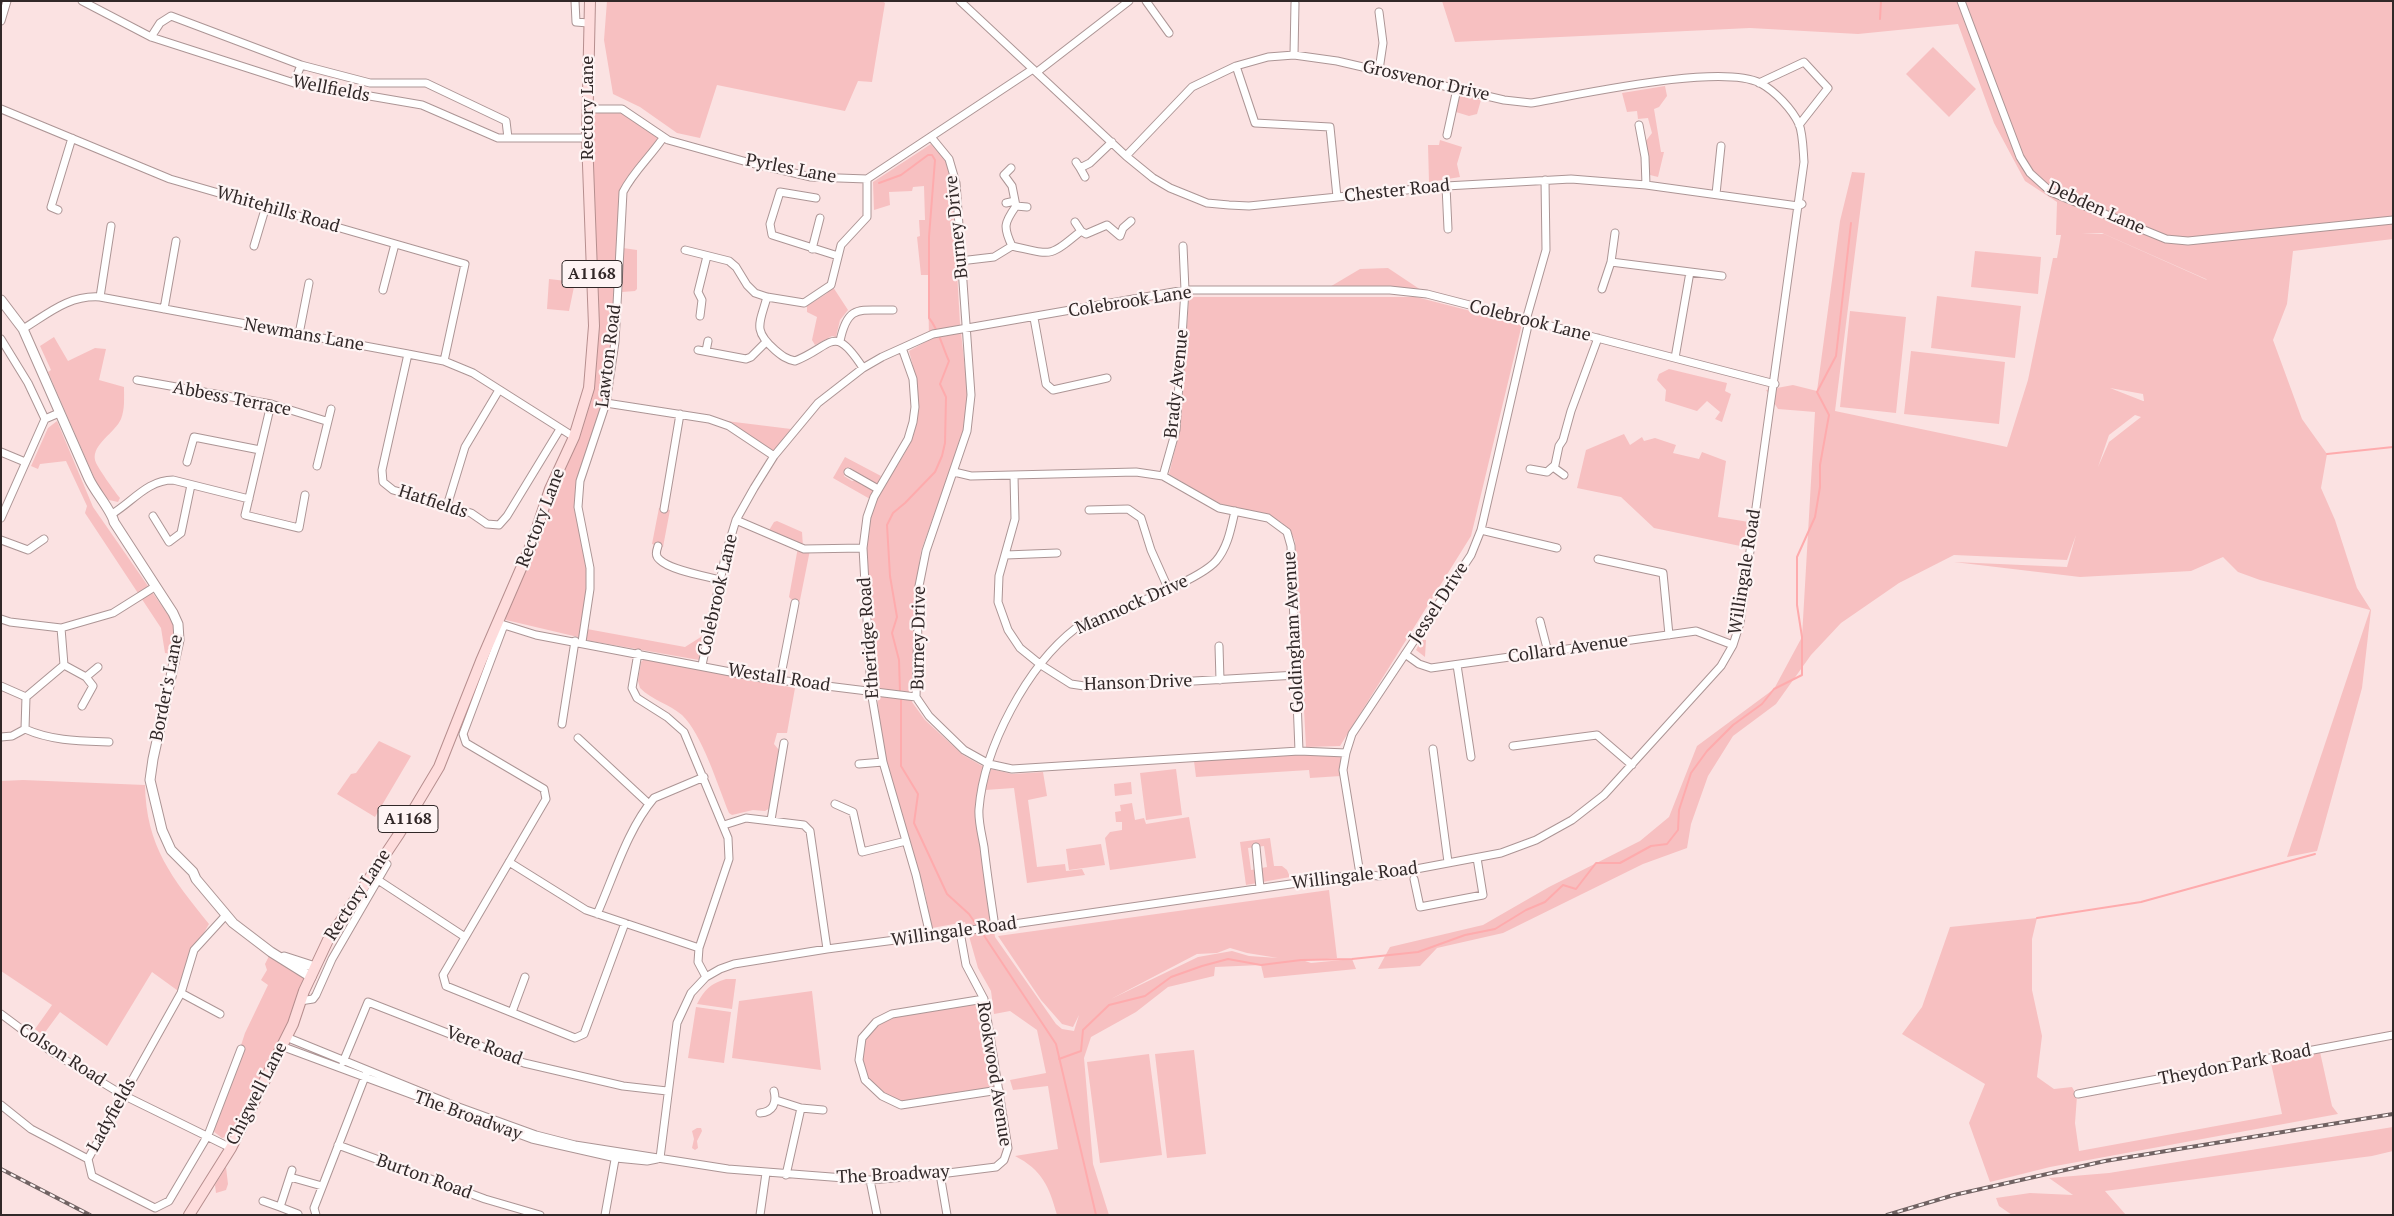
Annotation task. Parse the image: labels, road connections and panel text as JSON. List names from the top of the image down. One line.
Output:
{"streets":{"main road":["Rectory Lane","A1168","Chigwell Lane"],"street":["Grosvenor Drive","Wellfields","Pyrles Lane","Chester Road","Debden Lane","Whitehills Road","Burney Drive","Colebrook Lane","Newmans Lane","Lawton Road","Brady Avenue","Abbess Terrace","Hatfields","Willingale Road","Jessel Drive","Mannock Drive","Goldingham Avenue","Etheridge Road","Collard Avenue","Westall Road","Hanson Drive","Border's Lane","Vere Road","Colson Road","Theydon Park Road","Rookwood Avenue","Ladyfields","The Broadway","Burton Road"]},"crossings":[["Grosvenor Drive","Chester Road"],["Grosvenor Drive","Willingale Road"],["Wellfields","Rectory Lane"],["Rectory Lane","Pyrles Lane"],["Rectory Lane","Newmans Lane"],["Rectory Lane","Westall Road"],["Rectory Lane","Border's Lane"],["Rectory Lane","Chigwell Lane"],["Pyrles Lane","Lawton Road"],["Chester Road","Willingale Road"],["Chester Road","Jessel Drive"],["Whitehills Road","Newmans Lane"],["Burney Drive","Colebrook Lane"],["Burney Drive","Jessel Drive"],["Burney Drive","Mannock Drive"],["Burney Drive","Goldingham Avenue"],["Burney Drive","Westall Road"],["Colebrook Lane","Brady Avenue"],["Colebrook Lane","Willingale Road"],["Colebrook Lane","Jessel Drive"],["Colebrook Lane","Etheridge Road"],["Colebrook Lane","Westall Road"],["Newmans Lane","Hatfields"],["Newmans Lane","Border's Lane"],["Lawton Road","Westall Road"],["Brady Avenue","Goldingham Avenue"],["Willingale Road","Jessel Drive"],["Willingale Road","Mannock Drive"],["Willingale Road","Etheridge Road"],["Willingale Road","Collard Avenue"],["Willingale Road","Vere Road"],["Willingale Road","Rookwood Avenue"],["Willingale Road","The Broadway"],["Jessel Drive","Collard Avenue"],["Mannock Drive","Goldingham Avenue"],["Mannock Drive","Hanson Drive"],["Goldingham Avenue","Hanson Drive"],["Etheridge Road","Westall Road"],["Border's Lane","Chigwell Lane"],["Border's Lane","Ladyfields"],["Vere Road","The Broadway"],["Colson Road","Chigwell Lane"],["Colson Road","Ladyfields"],["Rookwood Avenue","The Broadway"],["Chigwell Lane","The Broadway"]]}
